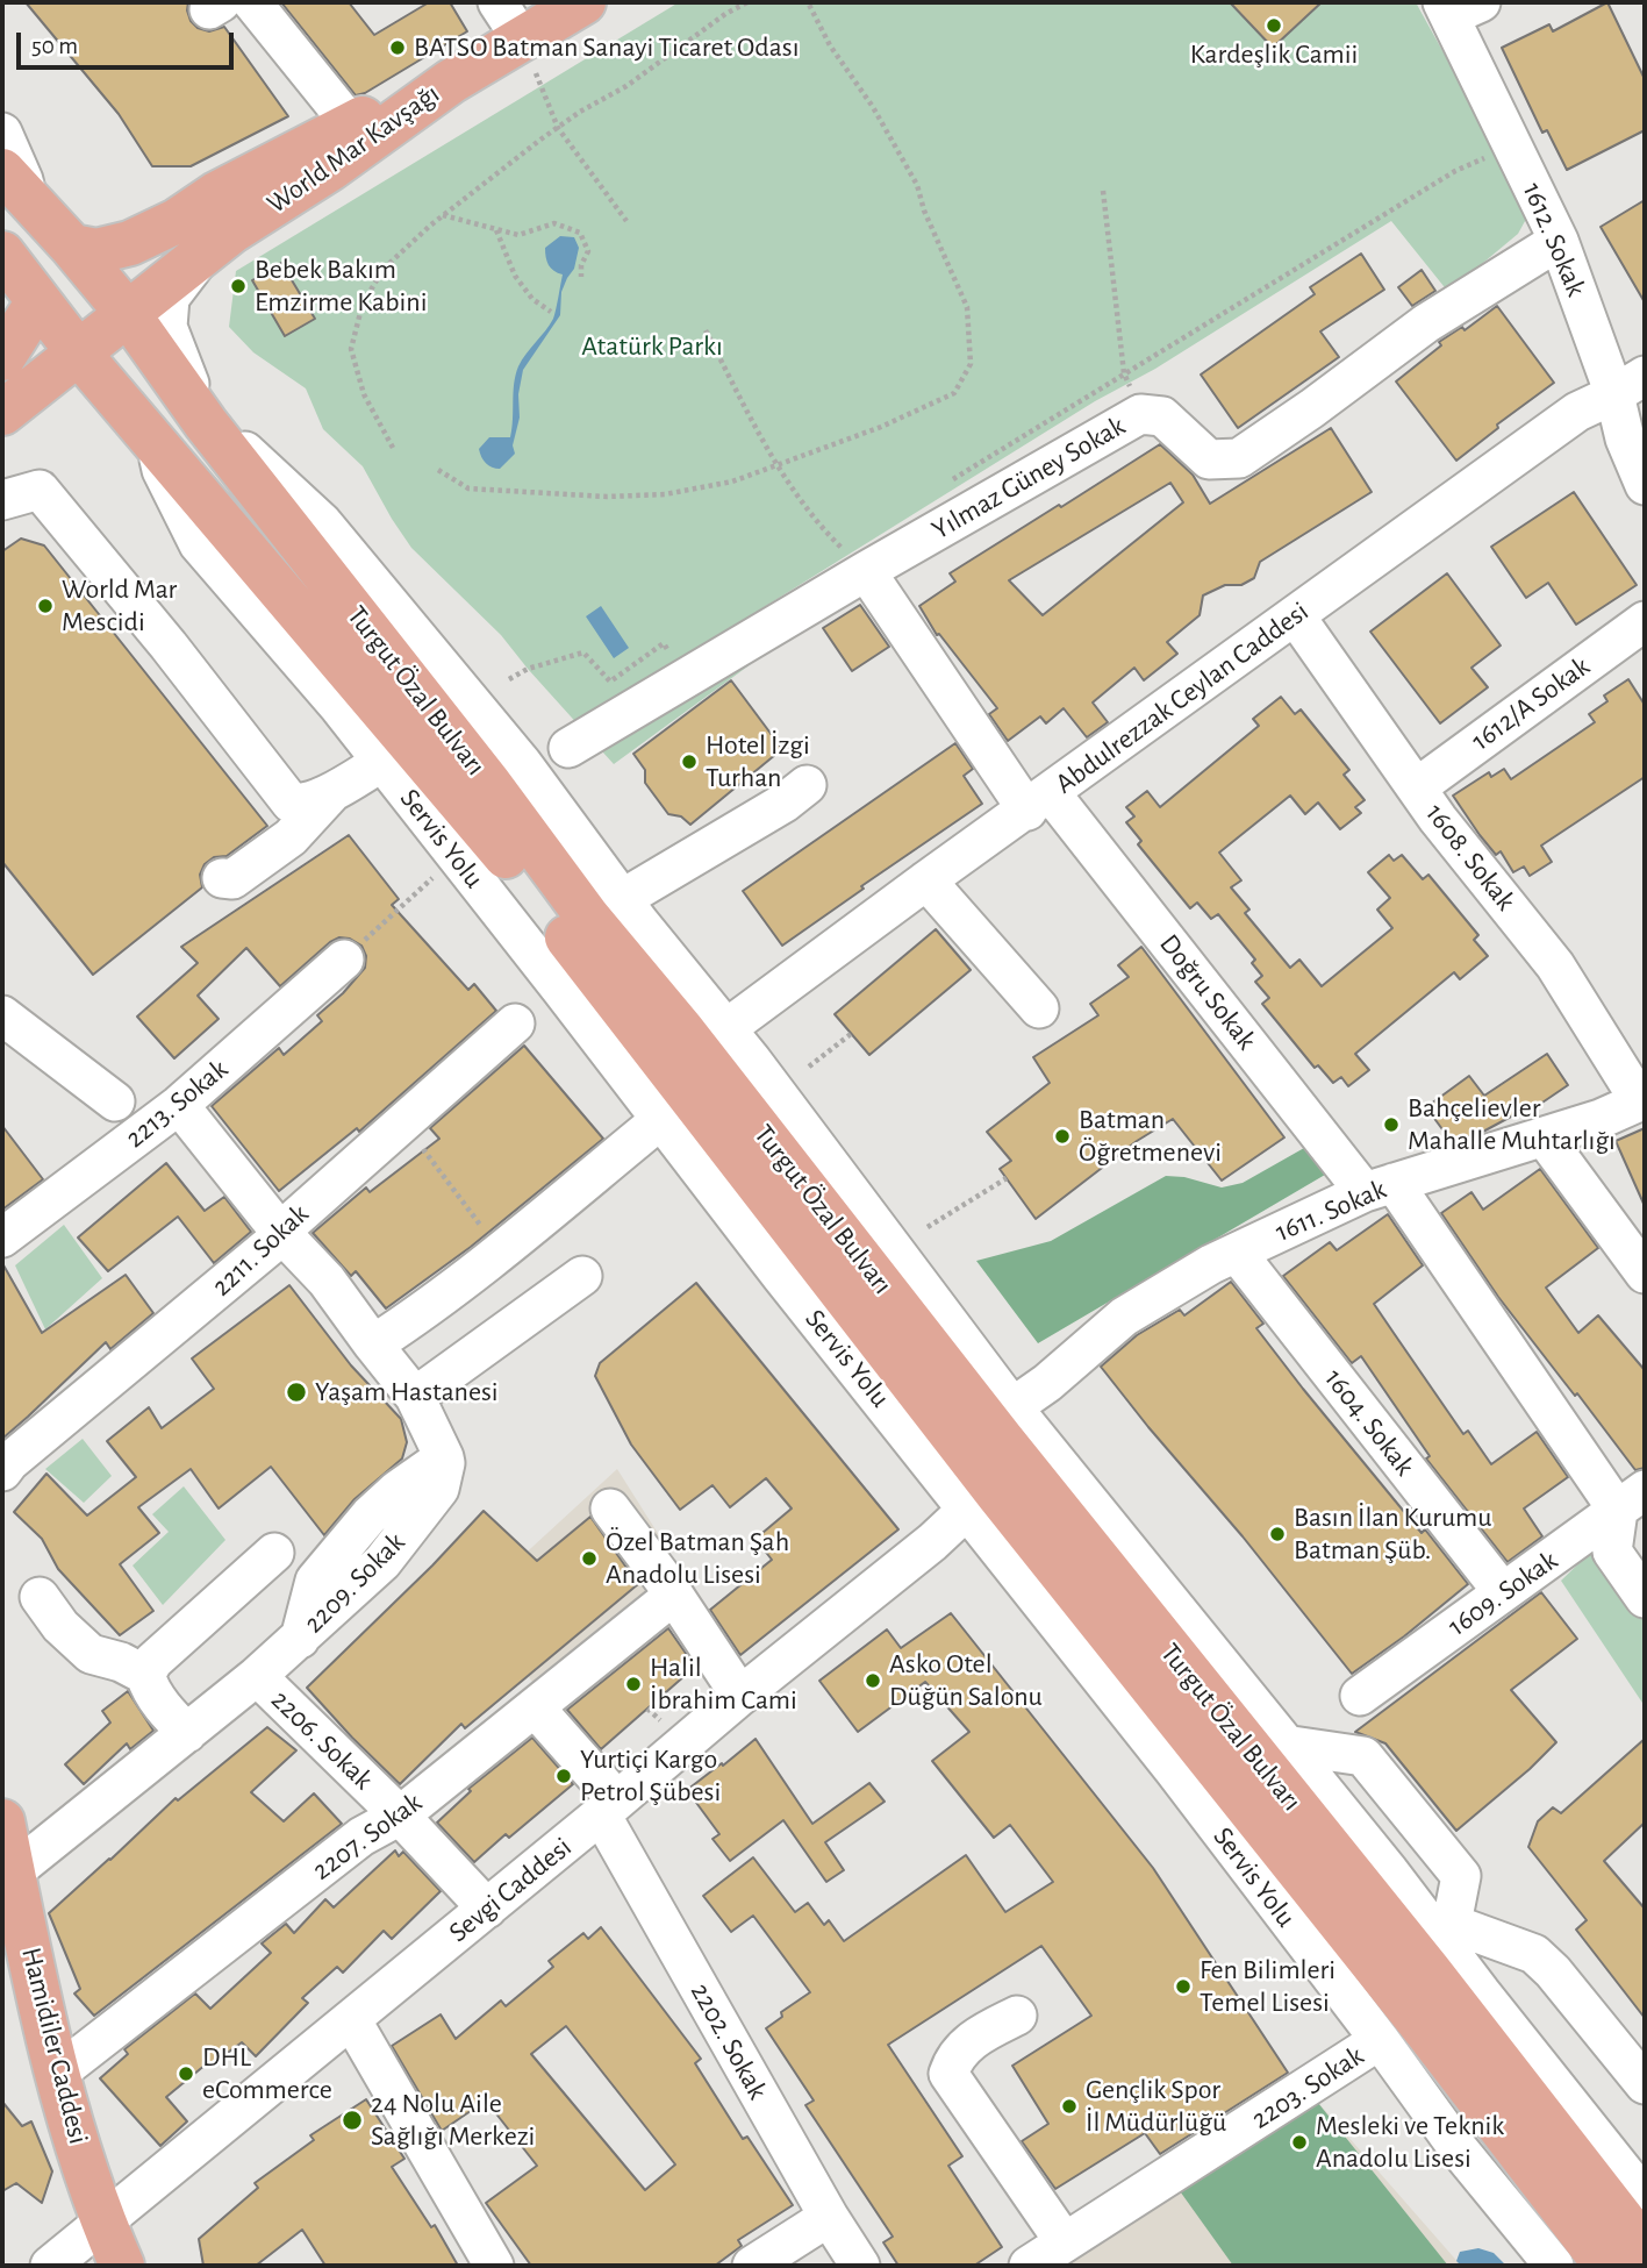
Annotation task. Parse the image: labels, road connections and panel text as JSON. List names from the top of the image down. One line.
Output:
{"streets":{"main road":["World Mar Kavşağı","Turgut Özal Bulvarı","Hamidiler Caddesi"],"street":["1612. Sokak","Yılmaz Güney Sokak","Abdulrezzak Ceylan Caddesi","1612/A Sokak","Servis Yolu","1608. Sokak","Doğru Sokak","2213. Sokak","1611. Sokak","2211. Sokak","1604. Sokak","2209. Sokak","1609. Sokak","2206. Sokak","2207. Sokak","Sevgi Caddesi","2202. Sokak","2203. Sokak"]},"crossings":[["World Mar Kavşağı","Turgut Özal Bulvarı"],["1612. Sokak","Yılmaz Güney Sokak"],["1612. Sokak","Abdulrezzak Ceylan Caddesi"],["Yılmaz Güney Sokak","Doğru Sokak"],["Turgut Özal Bulvarı","Servis Yolu"],["Abdulrezzak Ceylan Caddesi","1608. Sokak"],["Abdulrezzak Ceylan Caddesi","Doğru Sokak"],["1612/A Sokak","1608. Sokak"],["Servis Yolu","Sevgi Caddesi"],["Servis Yolu","2203. Sokak"],["1608. Sokak","1611. Sokak"],["Doğru Sokak","1611. Sokak"],["Doğru Sokak","1609. Sokak"],["2213. Sokak","2209. Sokak"],["1611. Sokak","1604. Sokak"],["2211. Sokak","2209. Sokak"],["1604. Sokak","1609. Sokak"],["2209. Sokak","2206. Sokak"],["2209. Sokak","Hamidiler Caddesi"],["2206. Sokak","2207. Sokak"],["2206. Sokak","Sevgi Caddesi"],["2207. Sokak","2202. Sokak"],["2207. Sokak","Hamidiler Caddesi"],["Sevgi Caddesi","2202. Sokak"],["Sevgi Caddesi","Hamidiler Caddesi"]],"parks":["Atatürk Parkı"],"places":["Kardeşlik Camii","BATSO Batman Sanayi Ticaret Odası","Bebek Bakım Emzirme Kabini","World Mar Mescidi","Hotel İzgi Turhan","Bahçelievler Mahalle Muhtarlığı","Batman Öğretmenevi","Yaşam Hastanesi","Basın İlan Kurumu Batman Şüb.","Özel Batman Şah Anadolu Lisesi","Asko Otel Düğün Salonu","Halil İbrahim Cami","Yurtiçi Kargo Petrol Şübesi","Fen Bilimleri Temel Lisesi","DHL eCommerce","Gençlik Spor İl Müdürlüğü","24 Nolu Aile Sağlığı Merkezi","Mesleki ve Teknik Anadolu Lisesi"],"scale_bar":"50 m"}
